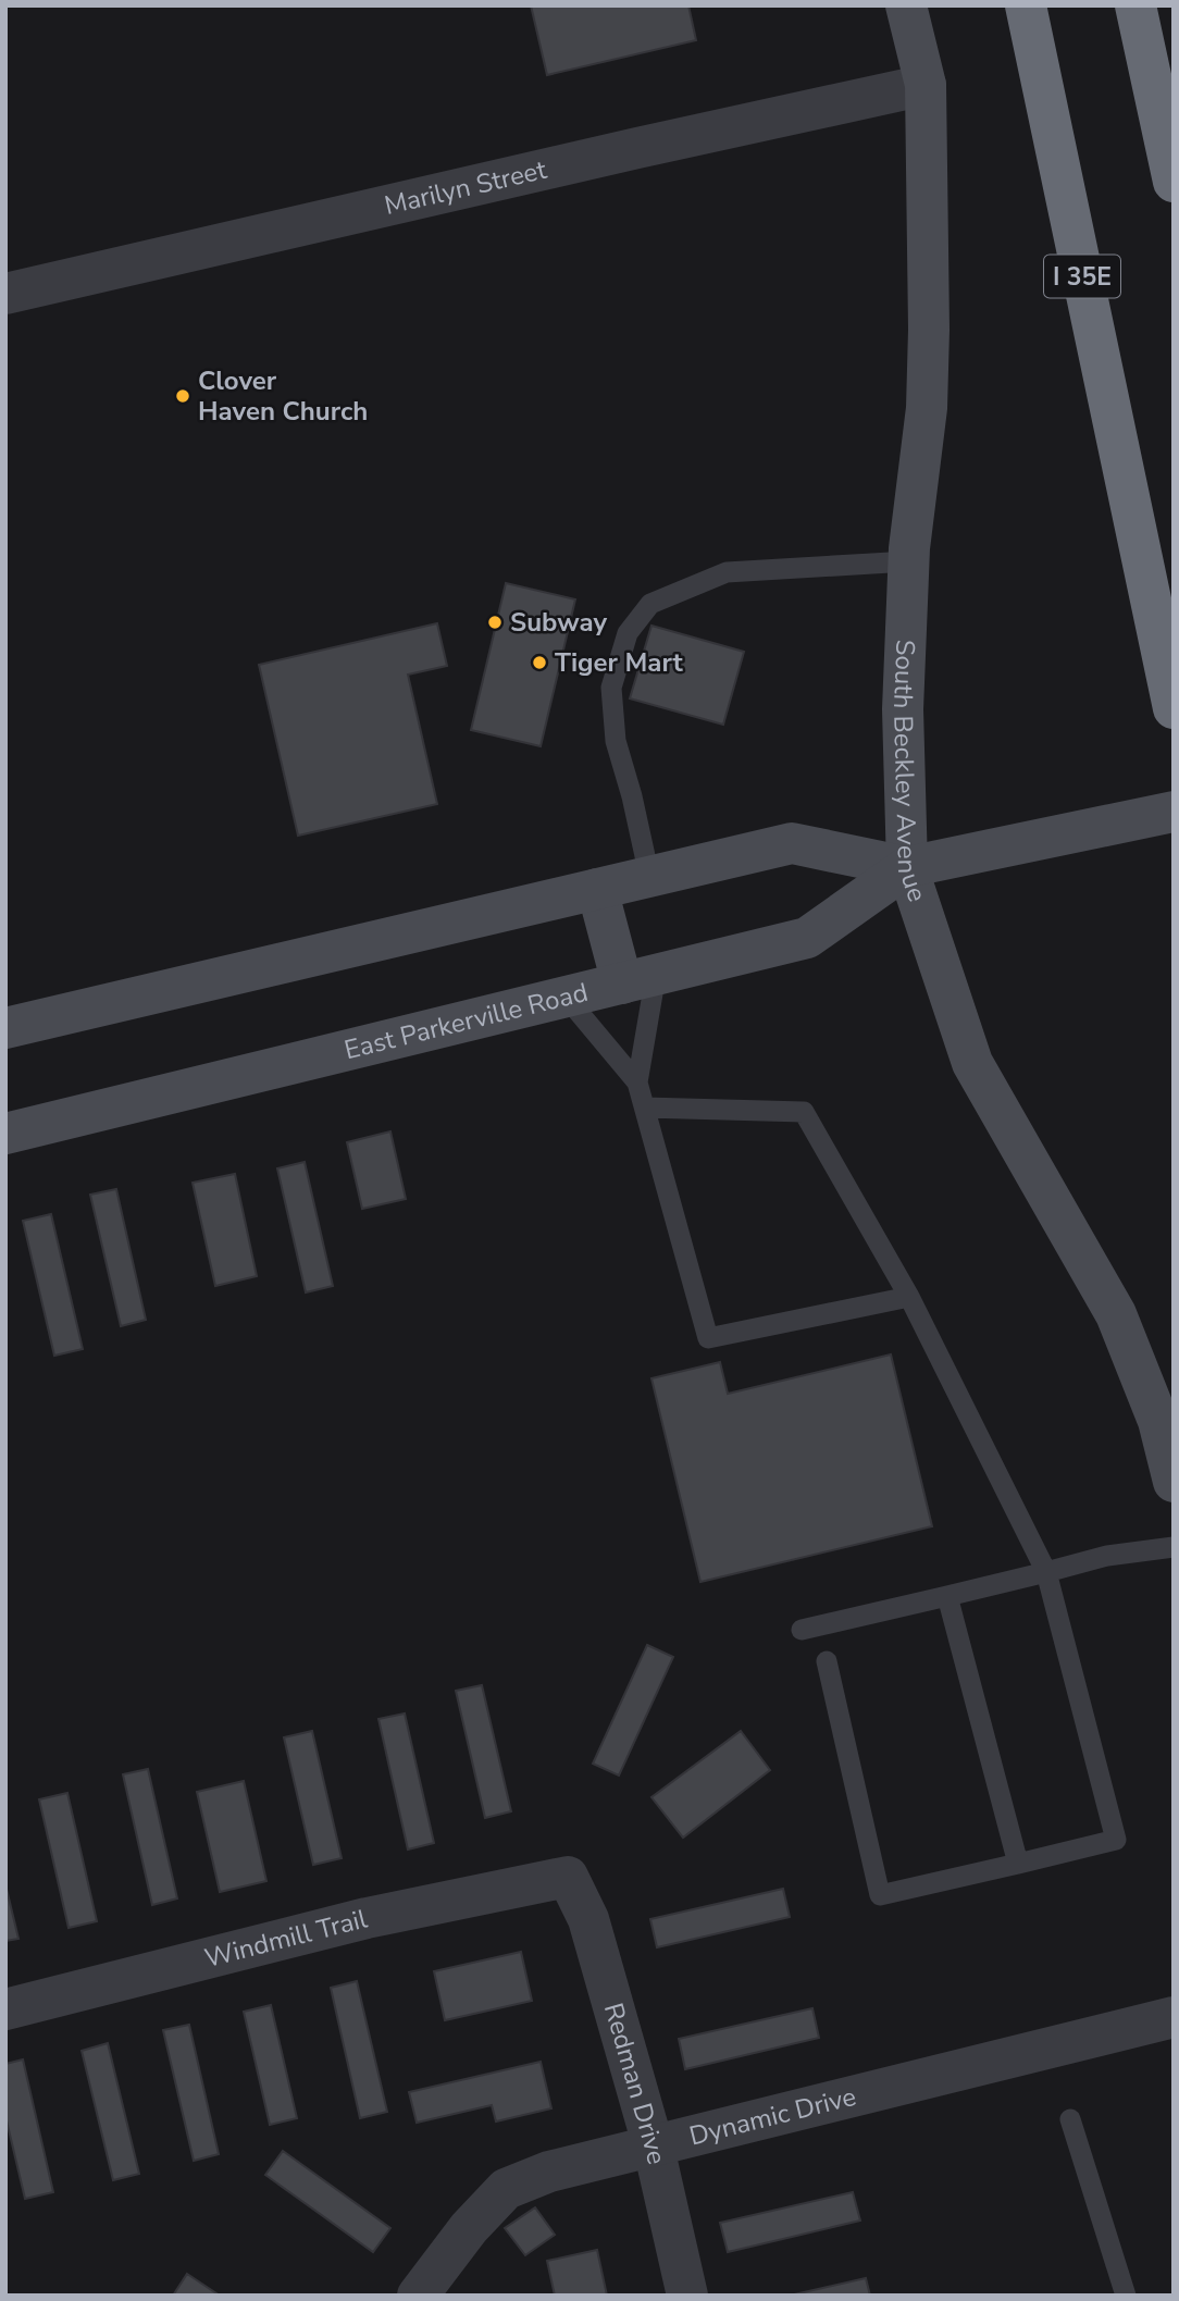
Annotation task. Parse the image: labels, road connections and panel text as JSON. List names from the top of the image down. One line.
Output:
{"streets":{"highway":["I 35E"],"main road":["South Beckley Avenue","East Parkerville Road"],"street":["Marilyn Street","Windmill Trail","Redman Drive","Dynamic Drive"]},"crossings":[["Marilyn Street","South Beckley Avenue"],["South Beckley Avenue","East Parkerville Road"],["Windmill Trail","Redman Drive"],["Redman Drive","Dynamic Drive"]],"places":["Clover Haven Church","Subway","Tiger Mart"]}
